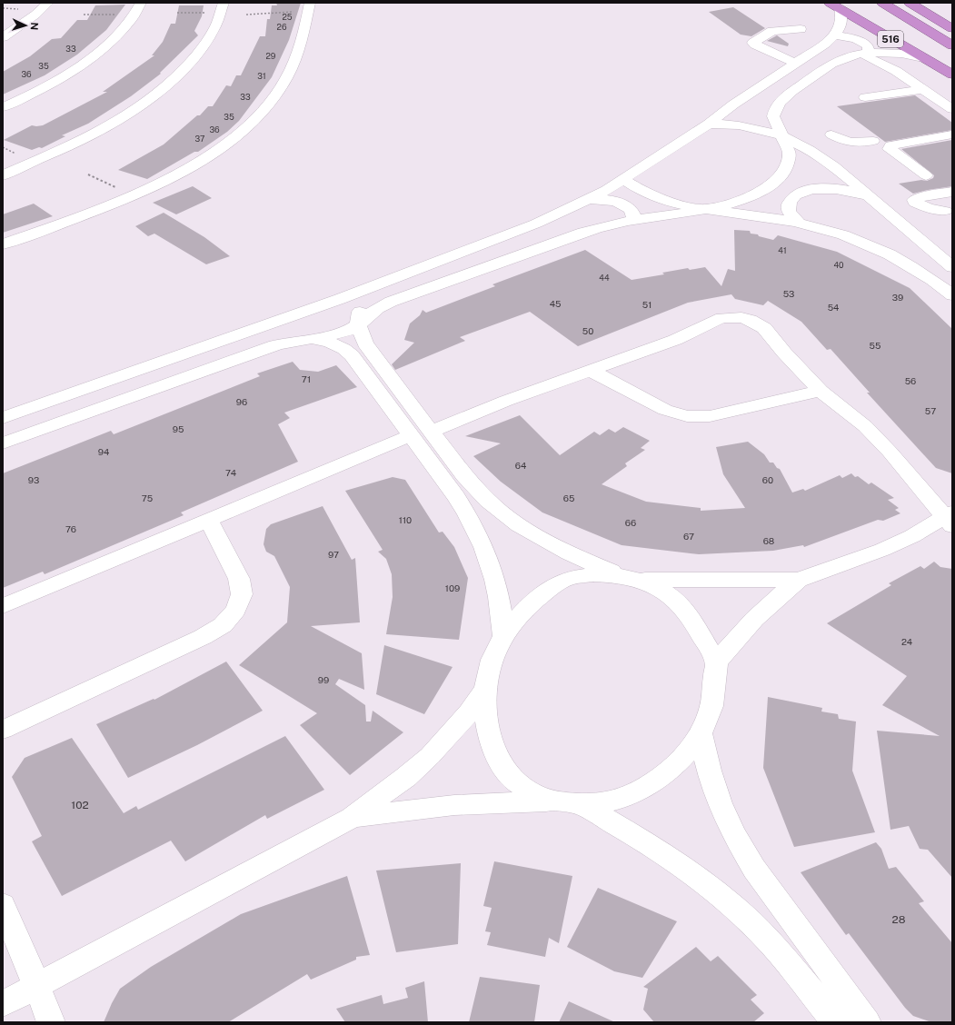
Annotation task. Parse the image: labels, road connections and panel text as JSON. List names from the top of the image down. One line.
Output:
{"streets":{"highway":["516"]},"house_numbers":["25","26","33","29","35","36","31","33","35","36","37","41","40","44","53","39","45","51","54","50","55","71","56","96","57","95","94","64","74","93","60","75","65","110","66","76","67","68","97","109","24","99","102","28"],"north":"right"}
